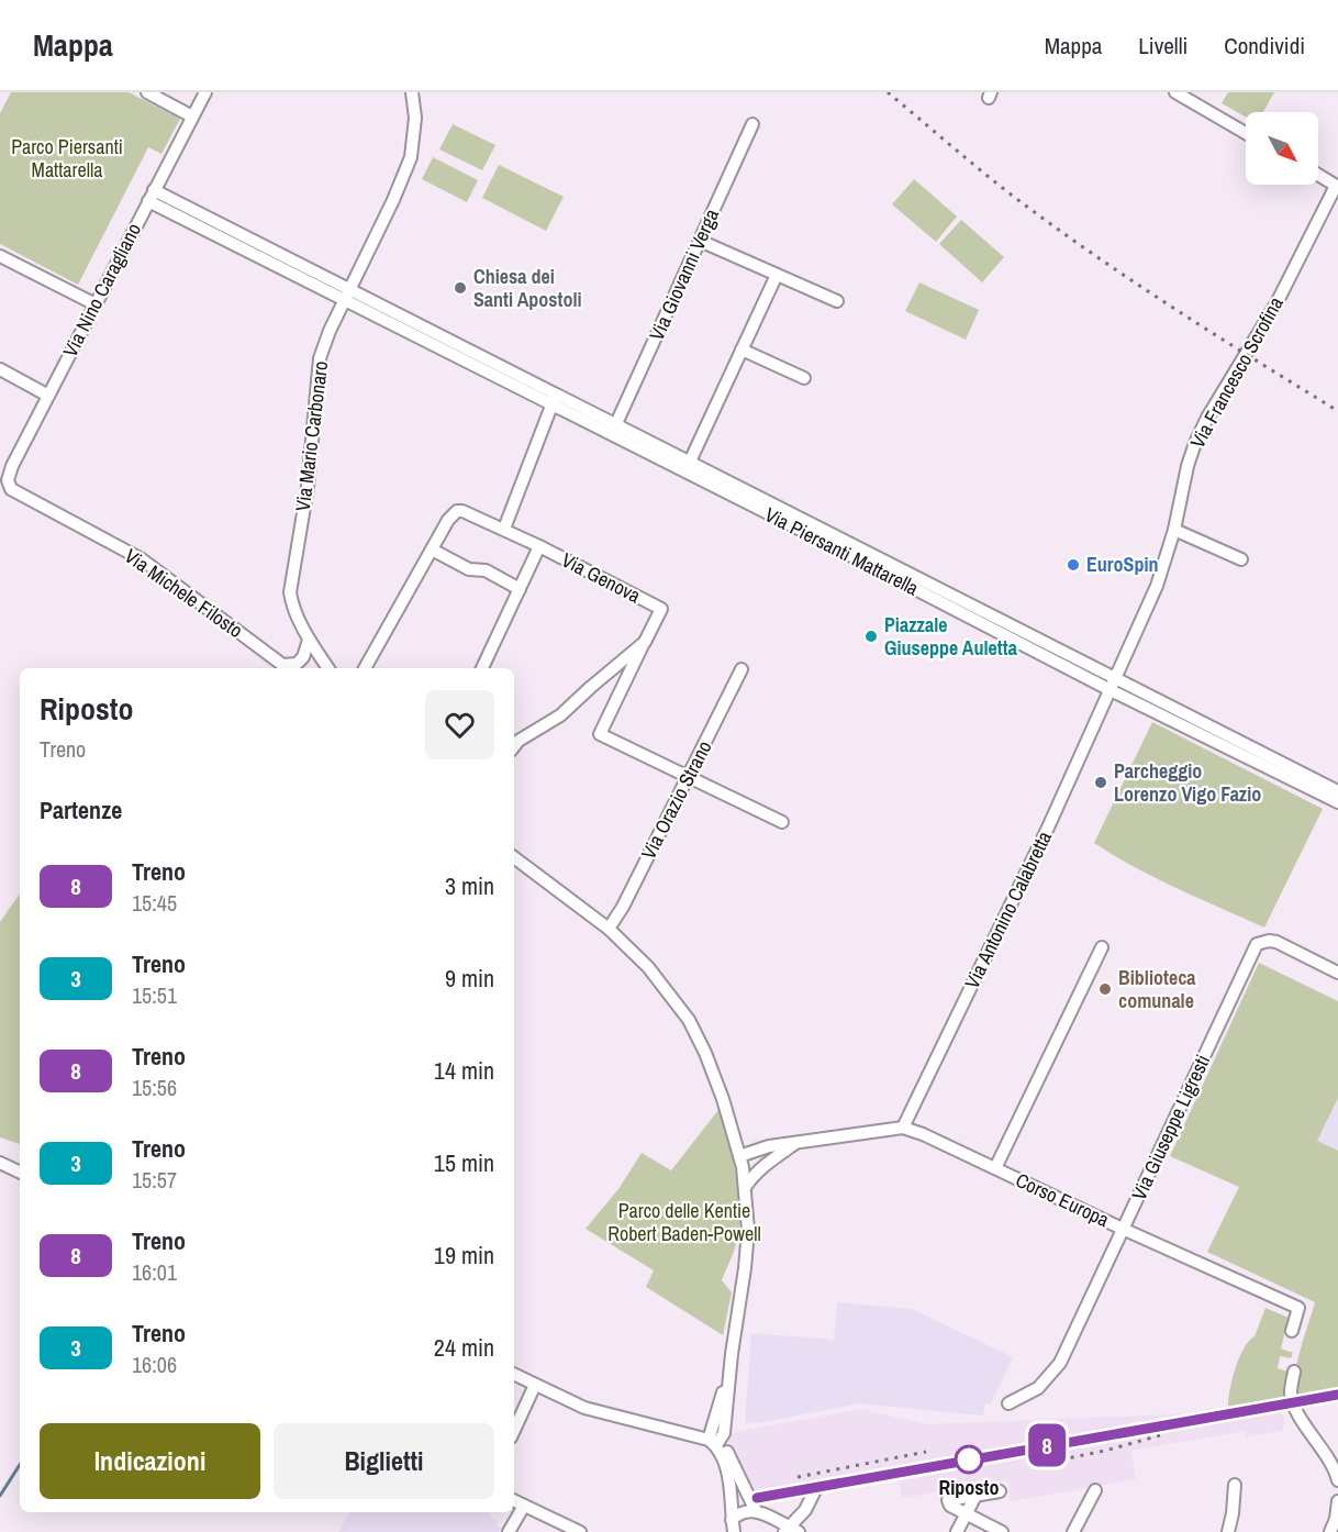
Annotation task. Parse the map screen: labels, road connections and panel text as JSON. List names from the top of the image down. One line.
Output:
{"streets":{"street":["Via Giovanni Verga","Via Nino Caragliano","Via Francesco Scrofina","Via Mario Carbonaro","Via Piersanti Mattarella","Via Genova","Via Michele Filosto","Via Orazio Strano","Via Antonino Calabretta","Via Giuseppe Ligresti","Corso Europa"]},"crossings":[["Via Giovanni Verga","Via Piersanti Mattarella"],["Via Nino Caragliano","Via Piersanti Mattarella"],["Via Nino Caragliano","Via Michele Filosto"],["Via Francesco Scrofina","Via Piersanti Mattarella"],["Via Francesco Scrofina","Via Antonino Calabretta"],["Via Mario Carbonaro","Via Piersanti Mattarella"],["Via Piersanti Mattarella","Via Antonino Calabretta"],["Via Antonino Calabretta","Corso Europa"],["Via Giuseppe Ligresti","Corso Europa"]],"parks":["Parco Piersanti Mattarella","Parco delle Kentie Robert Baden-Powell"],"places":["Chiesa dei Santi Apostoli","EuroSpin","Piazzale Giuseppe Auletta","Parcheggio Lorenzo Vigo Fazio","Biblioteca comunale","Riposto"],"north":"bottom right","page":{"header":"Mappa","nav":["Mappa","Livelli","Condividi"],"on_map":"8","heading":[["Riposto","Treno"],"Partenze"],"list":[{"mark":"8","name":"Treno","note":"15:45","value":"3 min"},{"mark":"3","name":"Treno","note":"15:51","value":"9 min"},{"mark":"8","name":"Treno","note":"15:56","value":"14 min"},{"mark":"3","name":"Treno","note":"15:57","value":"15 min"},{"mark":"8","name":"Treno","note":"16:01","value":"19 min"},{"mark":"3","name":"Treno","note":"16:06","value":"24 min"}],"buttons":["Indicazioni","Biglietti"]}}
